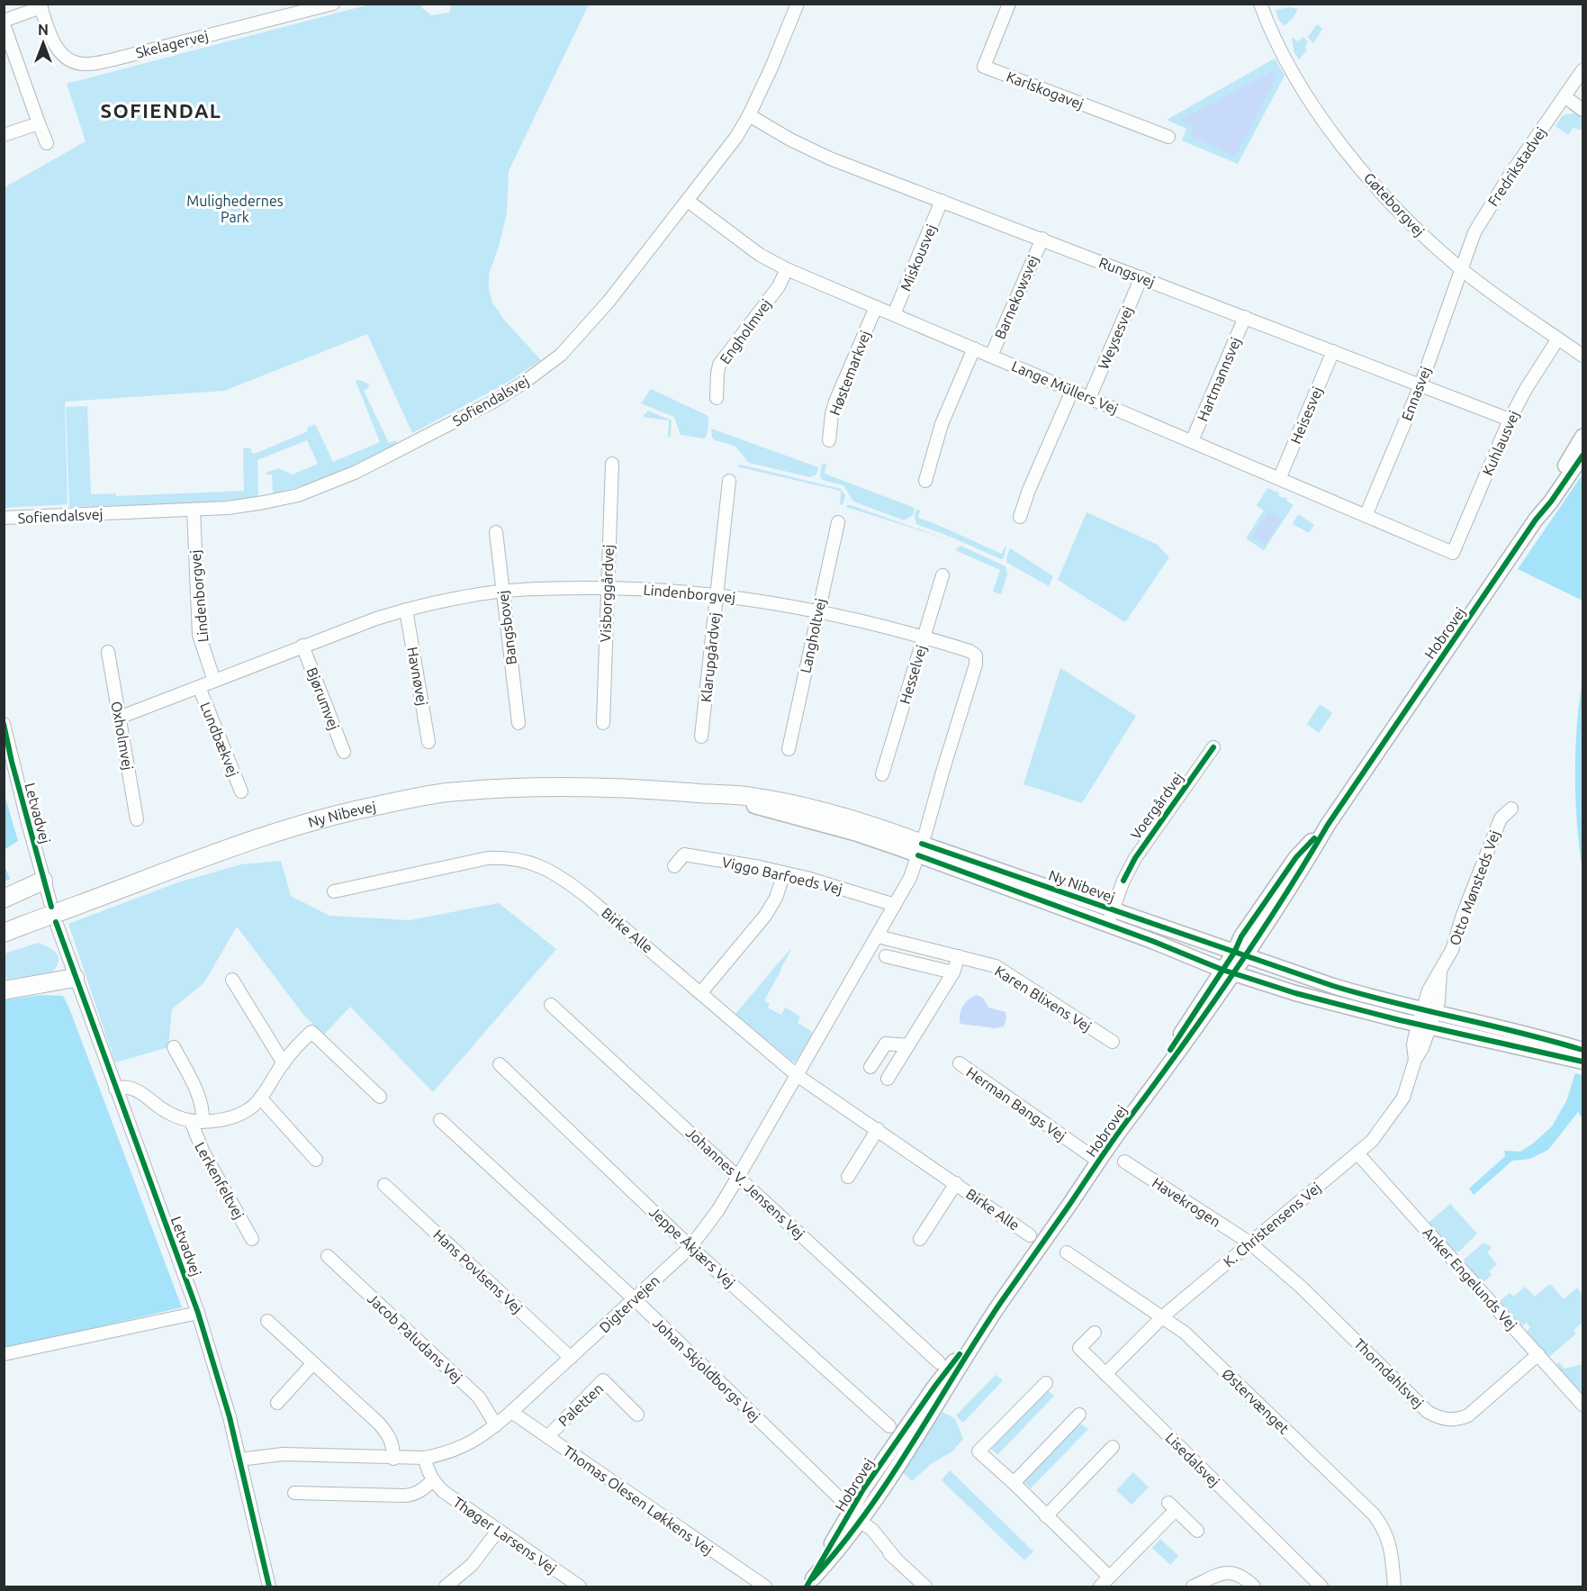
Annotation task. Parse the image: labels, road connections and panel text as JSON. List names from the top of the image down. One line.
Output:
{"streets":{"highway":["Ny Nibevej"],"main road":["Hobrovej"],"street":["Skelagervej","Karlskogavej","Fredrikstadvej","Gøteborgvej","Miskousvej","Rungsvej","Barnekowsvej","Engholmvej","Weysesvej","Høstemarkvej","Hartmannsvej","Lange Müllers Vej","Ennasvej","Sofiendalsvej","Heisesvej","Kuhlausvej","Visborggårdvej","Lindenborgvej","Bangsbovej","Langholtvej","Klarupgårdvej","Hesselvej","Havnøvej","Bjørumvej","Oxholmvej","Lundbækvej","Voergårdvej","Letvadvej","Viggo Barfoeds Vej","Otto Mønsteds Vej","Birke Alle","Karen Blixens Vej","Herman Bangs Vej","Lerkenfeltvej","Johannes V. Jensens Vej","Havekrogen","K. Christensens Vej","Jeppe Åkjærs Vej","Hans Povlsens Vej","Anker Engelunds Vej","Digtervejen","Jacob Paludans Vej","Johan Skjoldborgs Vej","Thorndahlsvej","Østervænget","Paletten","Lisedalsvej","Thomas Olesen Løkkens Vej","Thøger Larsens Vej"]},"crossings":[["Fredrikstadvej","Gøteborgvej"],["Fredrikstadvej","Ennasvej"],["Gøteborgvej","Ennasvej"],["Gøteborgvej","Kuhlausvej"],["Miskousvej","Rungsvej"],["Miskousvej","Lange Müllers Vej"],["Rungsvej","Barnekowsvej"],["Rungsvej","Weysesvej"],["Rungsvej","Hartmannsvej"],["Rungsvej","Ennasvej"],["Rungsvej","Sofiendalsvej"],["Rungsvej","Heisesvej"],["Rungsvej","Kuhlausvej"],["Barnekowsvej","Lange Müllers Vej"],["Engholmvej","Lange Müllers Vej"],["Weysesvej","Lange Müllers Vej"],["Høstemarkvej","Lange Müllers Vej"],["Hartmannsvej","Lange Müllers Vej"],["Lange Müllers Vej","Ennasvej"],["Lange Müllers Vej","Sofiendalsvej"],["Lange Müllers Vej","Heisesvej"],["Lange Müllers Vej","Kuhlausvej"],["Sofiendalsvej","Lindenborgvej"],["Visborggårdvej","Lindenborgvej"],["Lindenborgvej","Bangsbovej"],["Lindenborgvej","Langholtvej"],["Lindenborgvej","Klarupgårdvej"],["Lindenborgvej","Hesselvej"],["Lindenborgvej","Havnøvej"],["Lindenborgvej","Bjørumvej"],["Lindenborgvej","Oxholmvej"],["Lindenborgvej","Lundbækvej"],["Lindenborgvej","Ny Nibevej"],["Lindenborgvej","Digtervejen"],["Hobrovej","Ny Nibevej"],["Hobrovej","Herman Bangs Vej"],["Hobrovej","Johan Skjoldborgs Vej"],["Voergårdvej","Ny Nibevej"],["Letvadvej","Digtervejen"],["Ny Nibevej","Digtervejen"],["Viggo Barfoeds Vej","Digtervejen"],["Otto Mønsteds Vej","K. Christensens Vej"],["Birke Alle","Digtervejen"],["Karen Blixens Vej","Digtervejen"],["Johannes V. Jensens Vej","Digtervejen"],["Havekrogen","K. Christensens Vej"],["Havekrogen","Thorndahlsvej"],["K. Christensens Vej","Anker Engelunds Vej"],["K. Christensens Vej","Thorndahlsvej"],["K. Christensens Vej","Østervænget"],["K. Christensens Vej","Lisedalsvej"],["Jeppe Åkjærs Vej","Digtervejen"],["Hans Povlsens Vej","Digtervejen"],["Anker Engelunds Vej","Thorndahlsvej"],["Digtervejen","Jacob Paludans Vej"],["Digtervejen","Johan Skjoldborgs Vej"],["Digtervejen","Thomas Olesen Løkkens Vej"],["Digtervejen","Thøger Larsens Vej"],["Paletten","Thomas Olesen Løkkens Vej"]],"districts":["SOFIENDAL"],"parks":["Mulighedernes Park"],"north":"top"}
